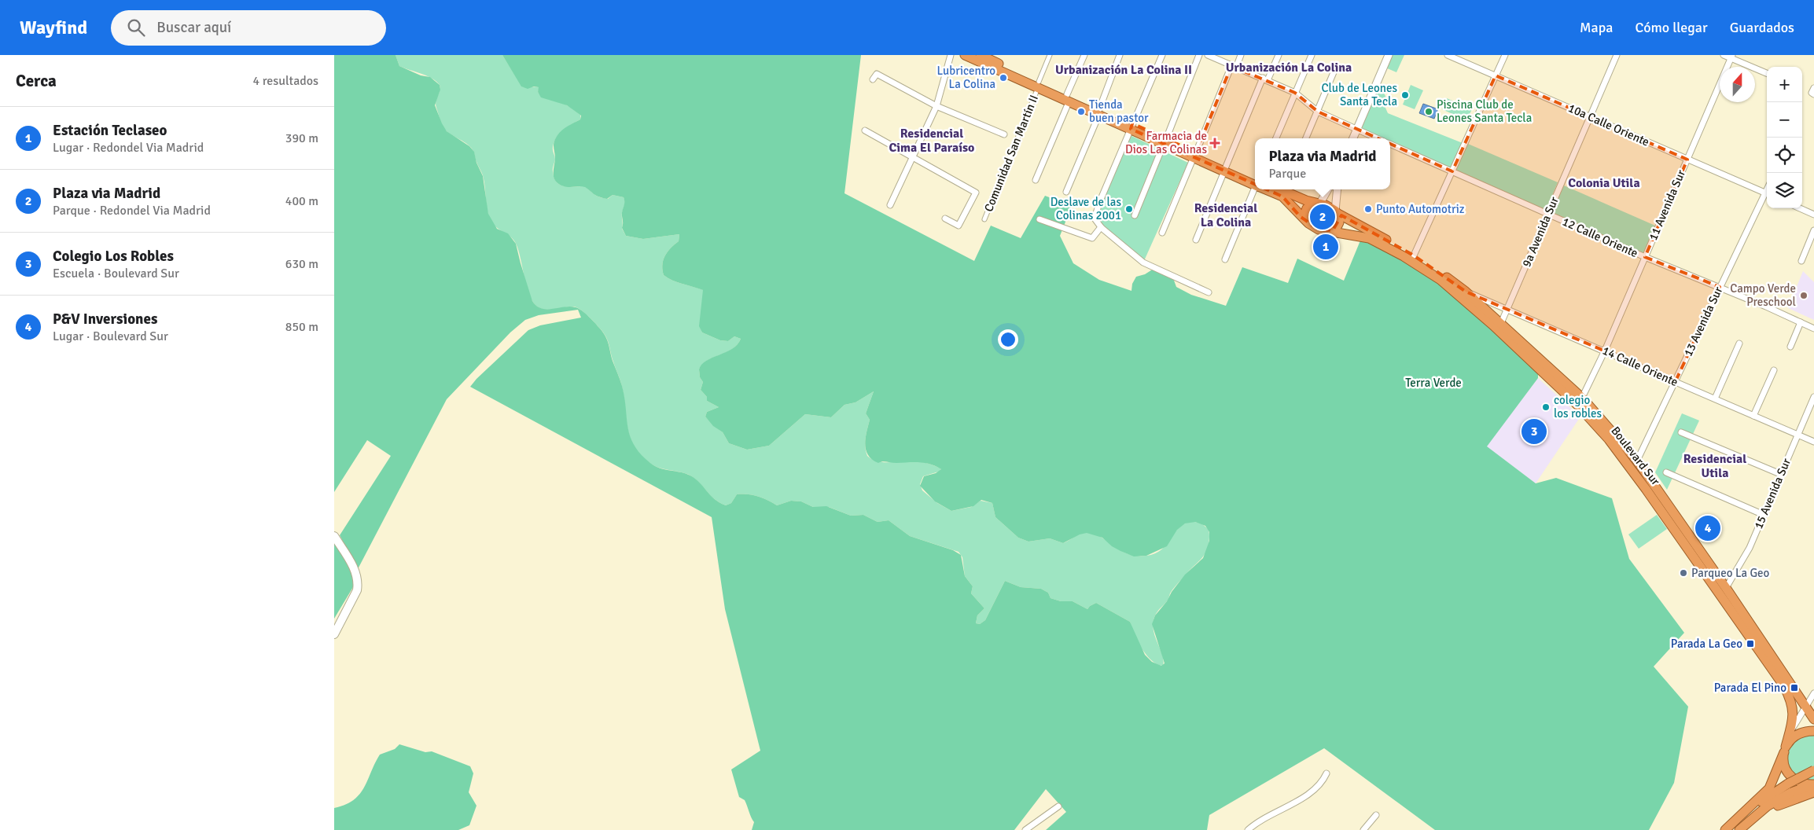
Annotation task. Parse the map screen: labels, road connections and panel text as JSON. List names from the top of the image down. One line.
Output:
{"streets":{"highway":["Boulevard Sur"],"street":["10a Calle Oriente","Comunidad San Martín II","11 Avenida Sur","9a Avenida Sur","12 Calle Oriente","13 Avenida Sur","14 Calle Oriente","15 Avenida Sur"]},"crossings":[["10a Calle Oriente","11 Avenida Sur"],["10a Calle Oriente","9a Avenida Sur"],["11 Avenida Sur","12 Calle Oriente"],["11 Avenida Sur","14 Calle Oriente"],["11 Avenida Sur","Boulevard Sur"],["9a Avenida Sur","12 Calle Oriente"],["9a Avenida Sur","14 Calle Oriente"],["9a Avenida Sur","Boulevard Sur"],["12 Calle Oriente","13 Avenida Sur"],["13 Avenida Sur","14 Calle Oriente"],["13 Avenida Sur","Boulevard Sur"],["14 Calle Oriente","Boulevard Sur"],["14 Calle Oriente","15 Avenida Sur"],["Boulevard Sur","15 Avenida Sur"]],"districts":["Urbanización La Colina","Urbanización La Colina II","Residencial Cima El Paraíso","Colonia Utila","Residencial La Colina","Residencial Utila"],"parks":["Terra Verde"],"places":{"other":["Lubricentro La Colina","Club de Leones Santa Tecla","Tienda buen pastor","Piscina Club de Leones Santa Tecla","Deslave de las Colinas 2001","Punto Automotriz","Campo Verde Preschool","colegio los robles","Parqueo La Geo"],"health":["Farmacia de Dios Las Colinas"],"transit":["Parada La Geo","Parada El Pino"]},"north":"top","page":{"header":"Wayfind","search":"Buscar aquí","nav":["Mapa","Cómo llegar","Guardados"],"heading":["Cerca","4 resultados"],"map_buttons":["+","−"],"list":[{"mark":"1","name":"Estación Teclaseo","note":"Lugar · Redondel Via Madrid","value":"390 m"},{"mark":"2","name":"Plaza via Madrid","note":"Parque · Redondel Via Madrid","value":"400 m"},{"mark":"3","name":"Colegio Los Robles","note":"Escuela · Boulevard Sur","value":"630 m"},{"mark":"4","name":"P&V Inversiones","note":"Lugar · Boulevard Sur","value":"850 m"}],"popup":["Plaza via Madrid","Parque"],"pins":["2","1","3","4"]}}
